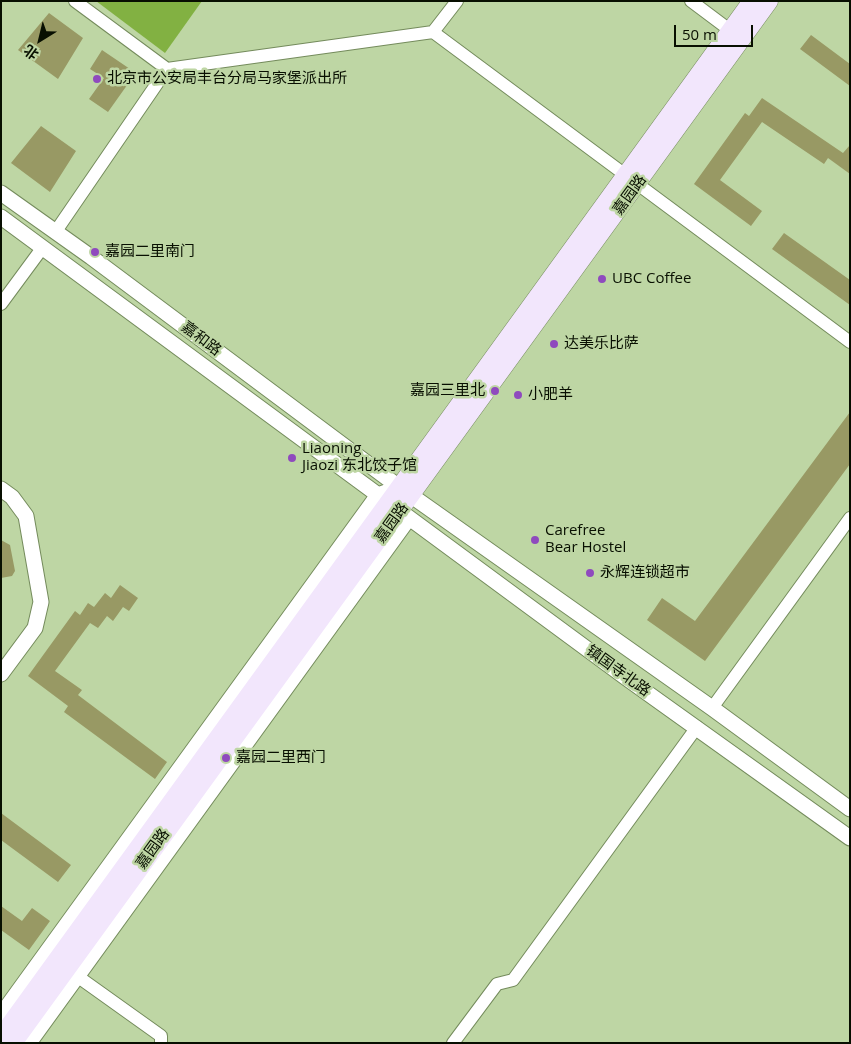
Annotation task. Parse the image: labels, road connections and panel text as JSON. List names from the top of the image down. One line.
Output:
{"streets":{"main road":["嘉园路"],"street":["嘉和路","镇国寺北路"]},"crossings":[["嘉园路","嘉和路"],["嘉园路","镇国寺北路"],["嘉和路","镇国寺北路"]],"places":["北京市公安局丰台分局马家堡派出所","嘉园二里南门","UBC Coffee","达美乐比萨","嘉园三里北","小肥羊","Liaoning Jiaozi 东北饺子馆","Carefree Bear Hostel","永辉连锁超市","嘉园二里西门"],"scale_bar":"50 m","north":"bottom left"}
